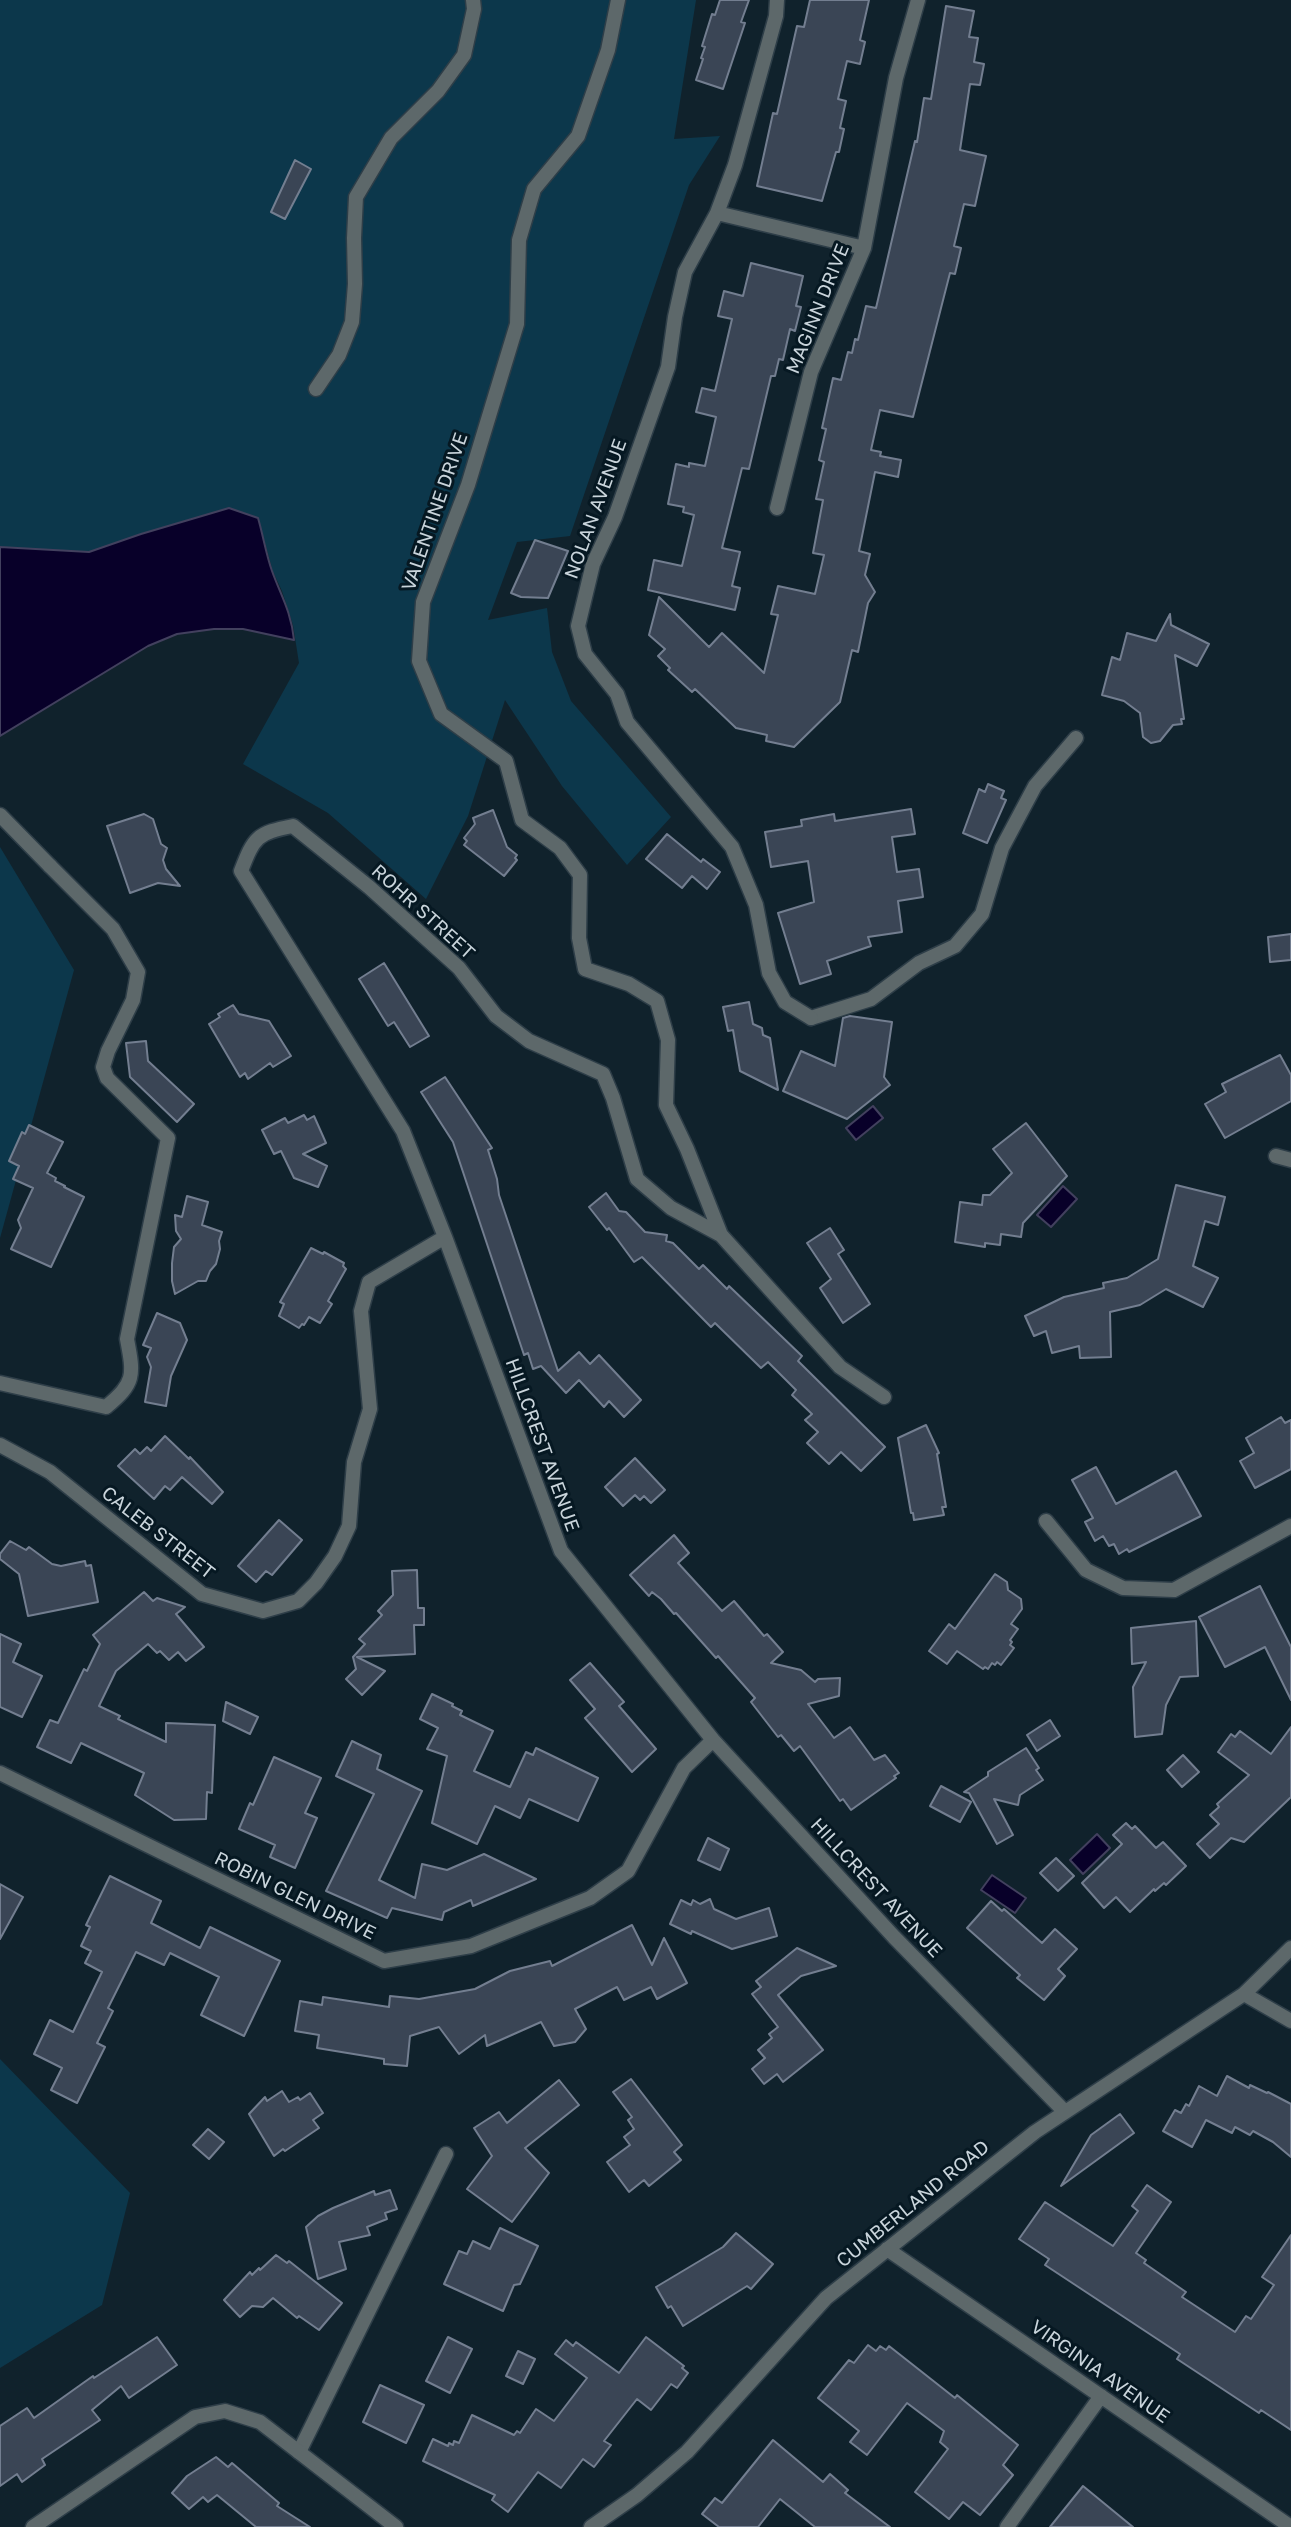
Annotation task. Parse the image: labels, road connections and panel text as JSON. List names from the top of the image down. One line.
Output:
{"streets":{"street":["MAGINN DRIVE","NOLAN AVENUE","VALENTINE DRIVE","ROHR STREET","HILLCREST AVENUE","CALEB STREET","ROBIN GLEN DRIVE","CUMBERLAND ROAD","VIRGINIA AVENUE"]},"crossings":[["VALENTINE DRIVE","ROHR STREET"],["ROHR STREET","HILLCREST AVENUE"],["HILLCREST AVENUE","CALEB STREET"],["HILLCREST AVENUE","ROBIN GLEN DRIVE"],["HILLCREST AVENUE","CUMBERLAND ROAD"],["CUMBERLAND ROAD","VIRGINIA AVENUE"]]}
